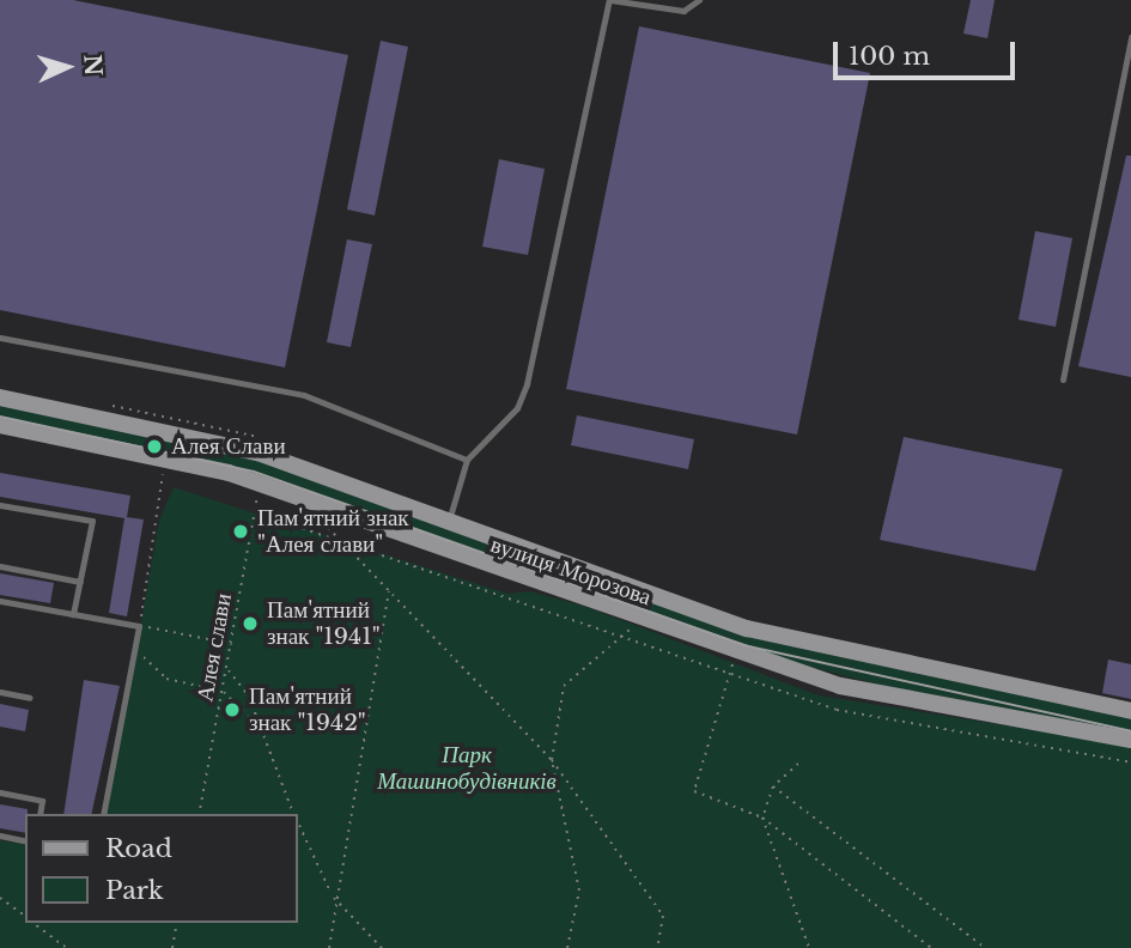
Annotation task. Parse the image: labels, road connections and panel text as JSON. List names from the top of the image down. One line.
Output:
{"streets":{"main road":["вулиця Морозова"],"path":["Алея слави"]},"crossings":[["вулиця Морозова","Алея слави"]],"parks":["Парк Машинобудівників"],"places":["Алея Слави","Пам'ятний знак \"Алея слави\"","Пам'ятний знак \"1941\"","Пам'ятний знак \"1942\""],"legend":["Road","Park"],"scale_bar":"100 m","north":"right"}
